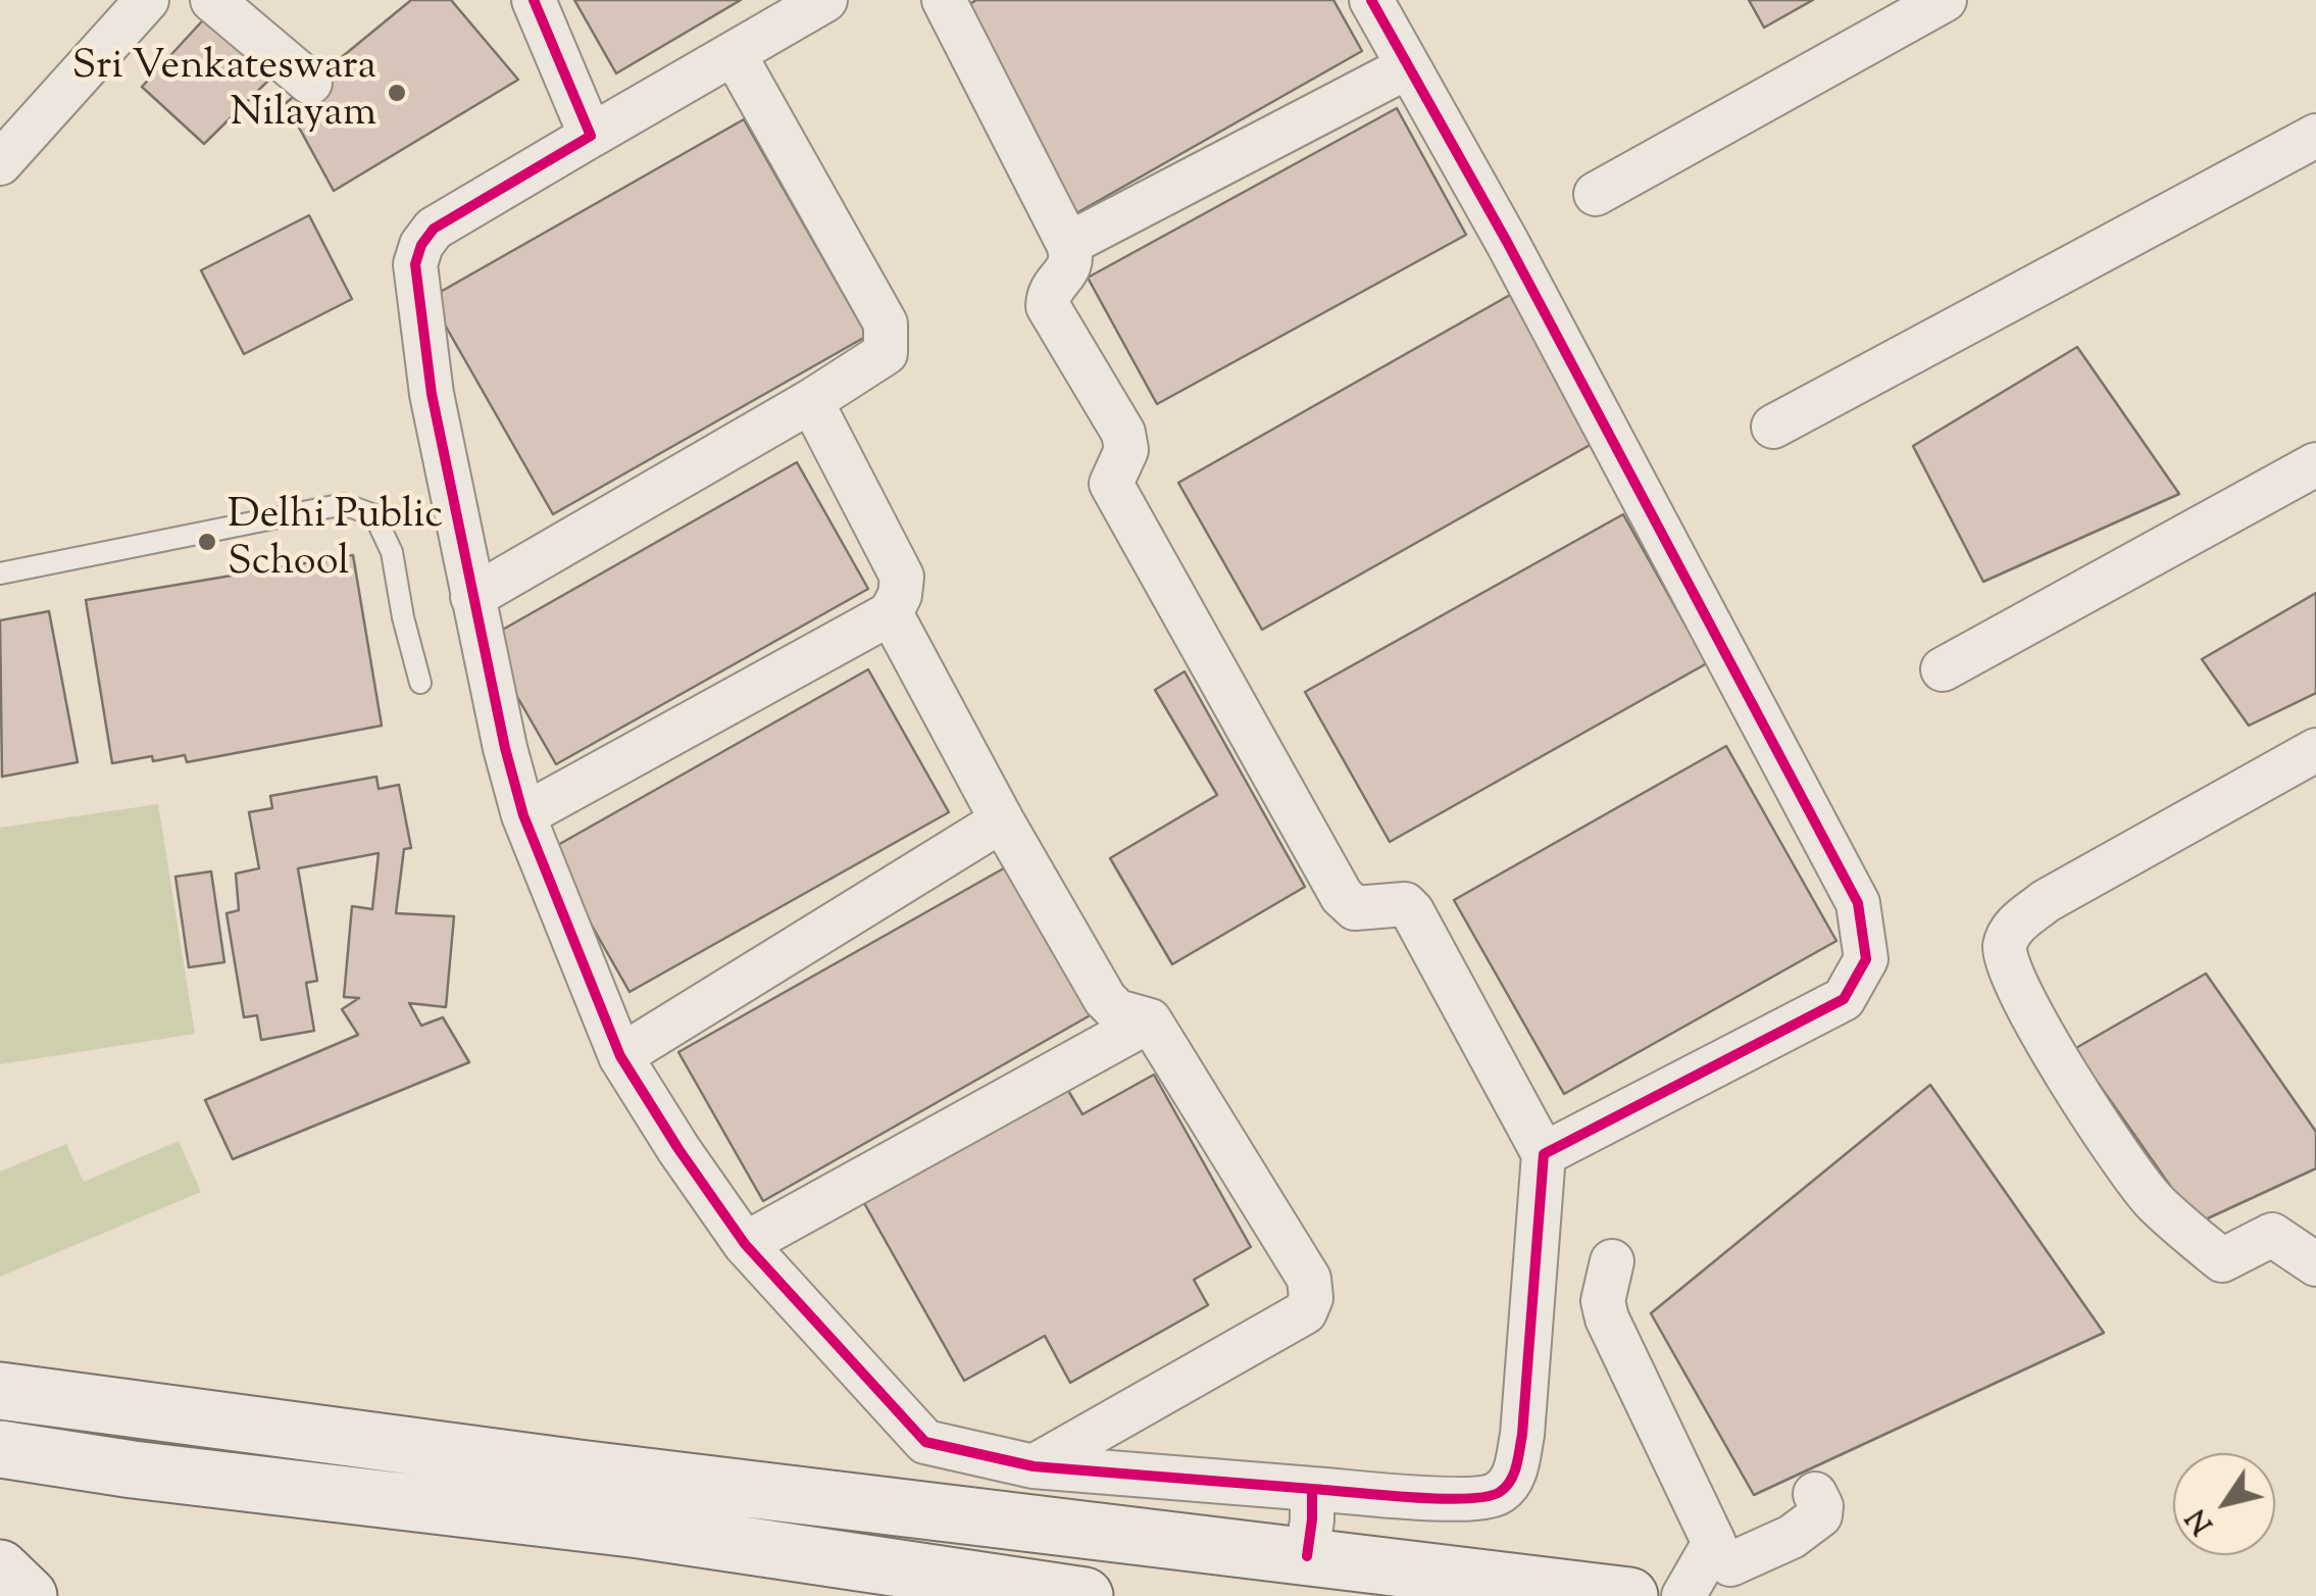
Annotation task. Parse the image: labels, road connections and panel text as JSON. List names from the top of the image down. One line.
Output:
{"places":["Sri Venkateswara Nilayam","Delhi Public School"],"north":"bottom left"}
